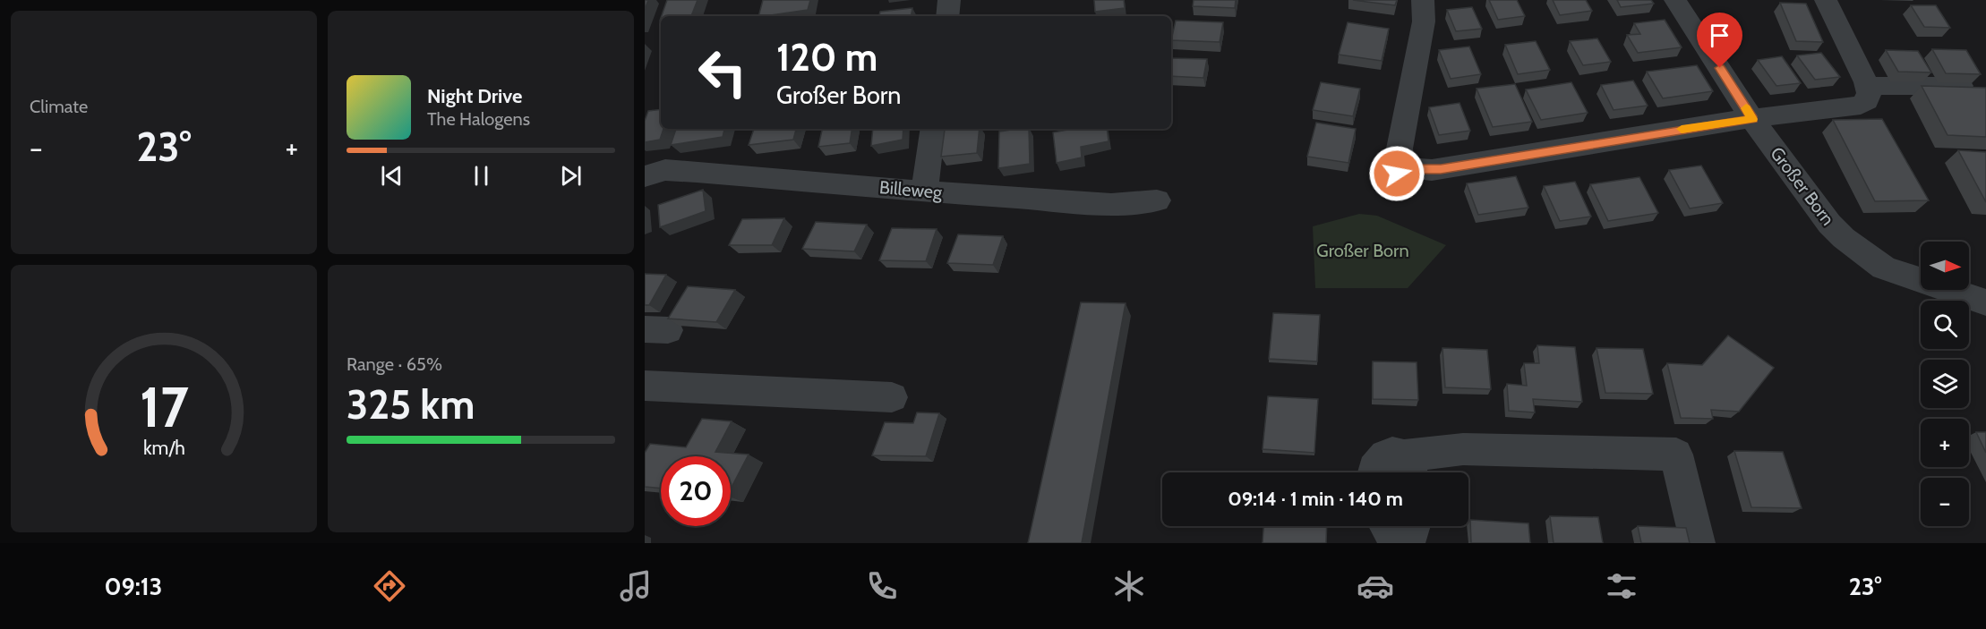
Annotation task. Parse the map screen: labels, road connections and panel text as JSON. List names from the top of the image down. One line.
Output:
{"streets":{"street":["Großer Born","Billeweg"]},"parks":["Großer Born"],"north":"right","page":{"tile":["Climate",["Range · 65%","325 km"]],"turn":["120 m","Großer Born"],"song":["Night Drive","The Halogens"],"heat":["−","23°","+"],"map_buttons":["+","−"],"limit":"20","trip":"09:14 · 1 min · 140 m","tabs":["09:13","23°"],"gauge":["17","km/h"]}}
